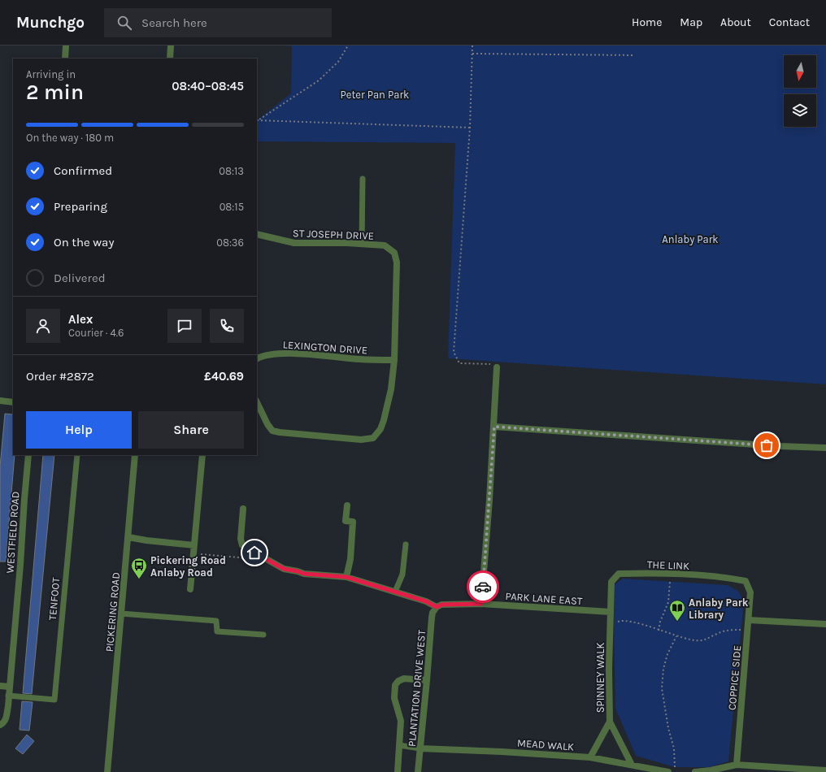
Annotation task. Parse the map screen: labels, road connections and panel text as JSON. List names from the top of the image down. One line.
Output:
{"streets":{"street":["ST JOSEPH DRIVE","LEXINGTON DRIVE","WESTFIELD ROAD","THE LINK","PARK LANE EAST","PICKERING ROAD","SPINNEY WALK","COPPICE SIDE","PLANTATION DRIVE WEST","MEAD WALK"],"lane":["TENFOOT"]},"crossings":[["ST JOSEPH DRIVE","LEXINGTON DRIVE"],["WESTFIELD ROAD","TENFOOT"],["THE LINK","PARK LANE EAST"],["THE LINK","SPINNEY WALK"],["THE LINK","COPPICE SIDE"],["PARK LANE EAST","SPINNEY WALK"],["PARK LANE EAST","PLANTATION DRIVE WEST"],["SPINNEY WALK","MEAD WALK"],["PLANTATION DRIVE WEST","MEAD WALK"]],"parks":["Peter Pan Park","Anlaby Park"],"places":{"bus stop":["Pickering Road Anlaby Road"],"library":["Anlaby Park Library"]},"north":"bottom","page":{"header":"Munchgo","search":"Search here","nav":["Home","Map","About","Contact"],"heading":["2 min","Arriving in","08:40–08:45"],"panel":["Alex","Courier · 4.6","Order #2872","£40.69"],"bar":"On the way · 180 m","list":[["Confirmed","08:13"],["Preparing","08:15"],["On the way","08:36"],"Delivered"],"buttons":["Help","Share"]}}
